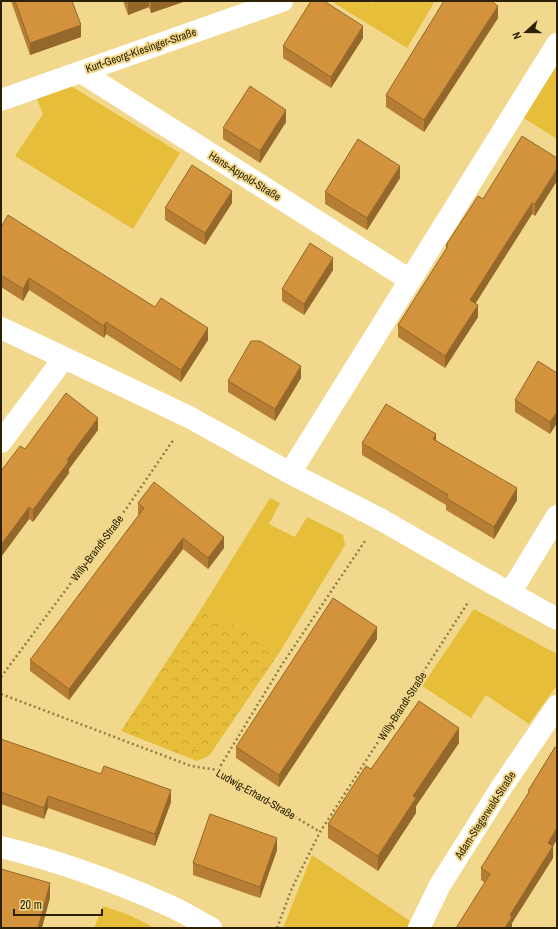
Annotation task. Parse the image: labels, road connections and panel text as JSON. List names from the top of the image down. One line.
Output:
{"streets":{"street":["Kurt-Georg-Kiesinger-Straße","Hans-Appold-Straße","Adam-Stegerwald-Straße"],"path":["Willy-Brandt-Straße","Ludwig-Erhard-Straße"]},"crossings":[["Kurt-Georg-Kiesinger-Straße","Hans-Appold-Straße"],["Willy-Brandt-Straße","Ludwig-Erhard-Straße"]],"scale_bar":"20 m","north":"left"}
